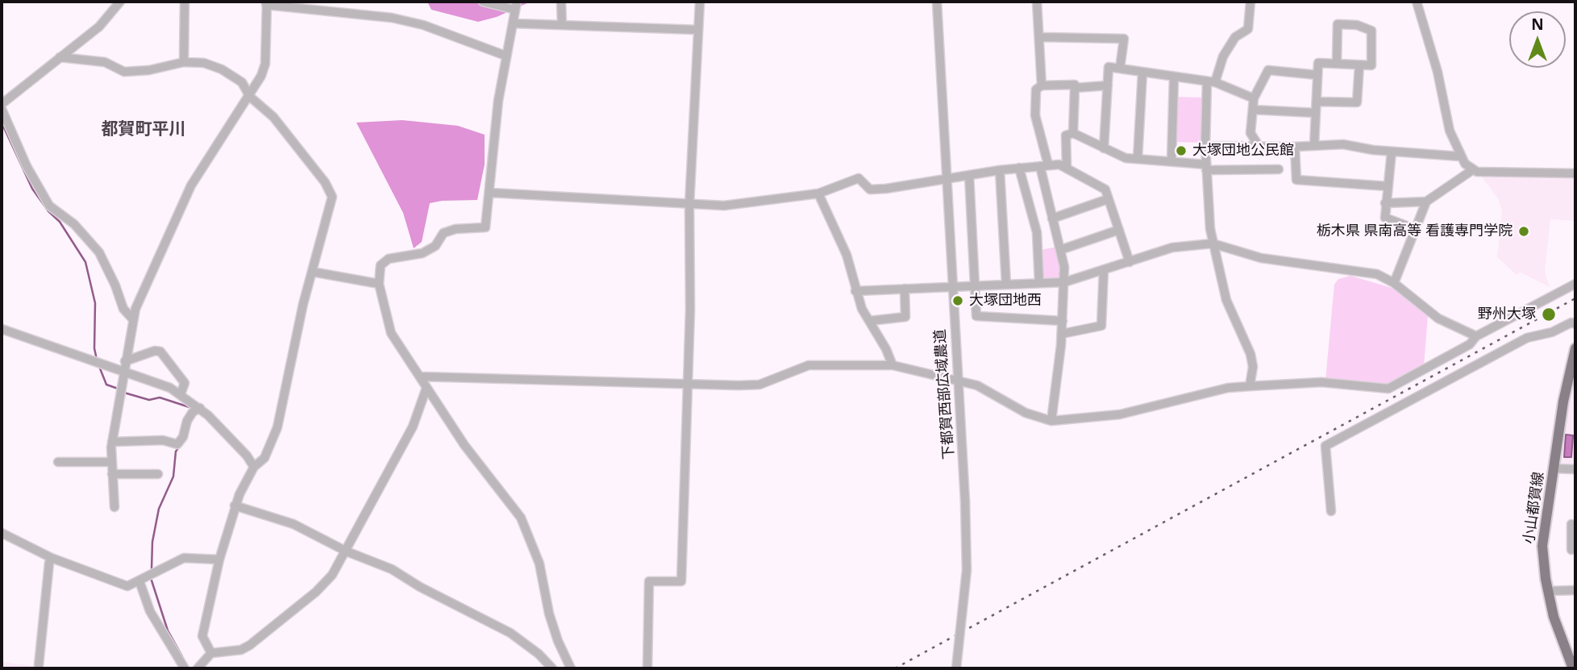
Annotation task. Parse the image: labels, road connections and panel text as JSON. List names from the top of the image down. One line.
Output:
{"streets":{"main road":["小山都賀線"],"street":["下都賀西部広域農道"]},"districts":["都賀町平川"],"places":["大塚団地公民館","栃木県 県南高等 看護専門学院","大塚団地西","野州大塚"],"north":"top"}
